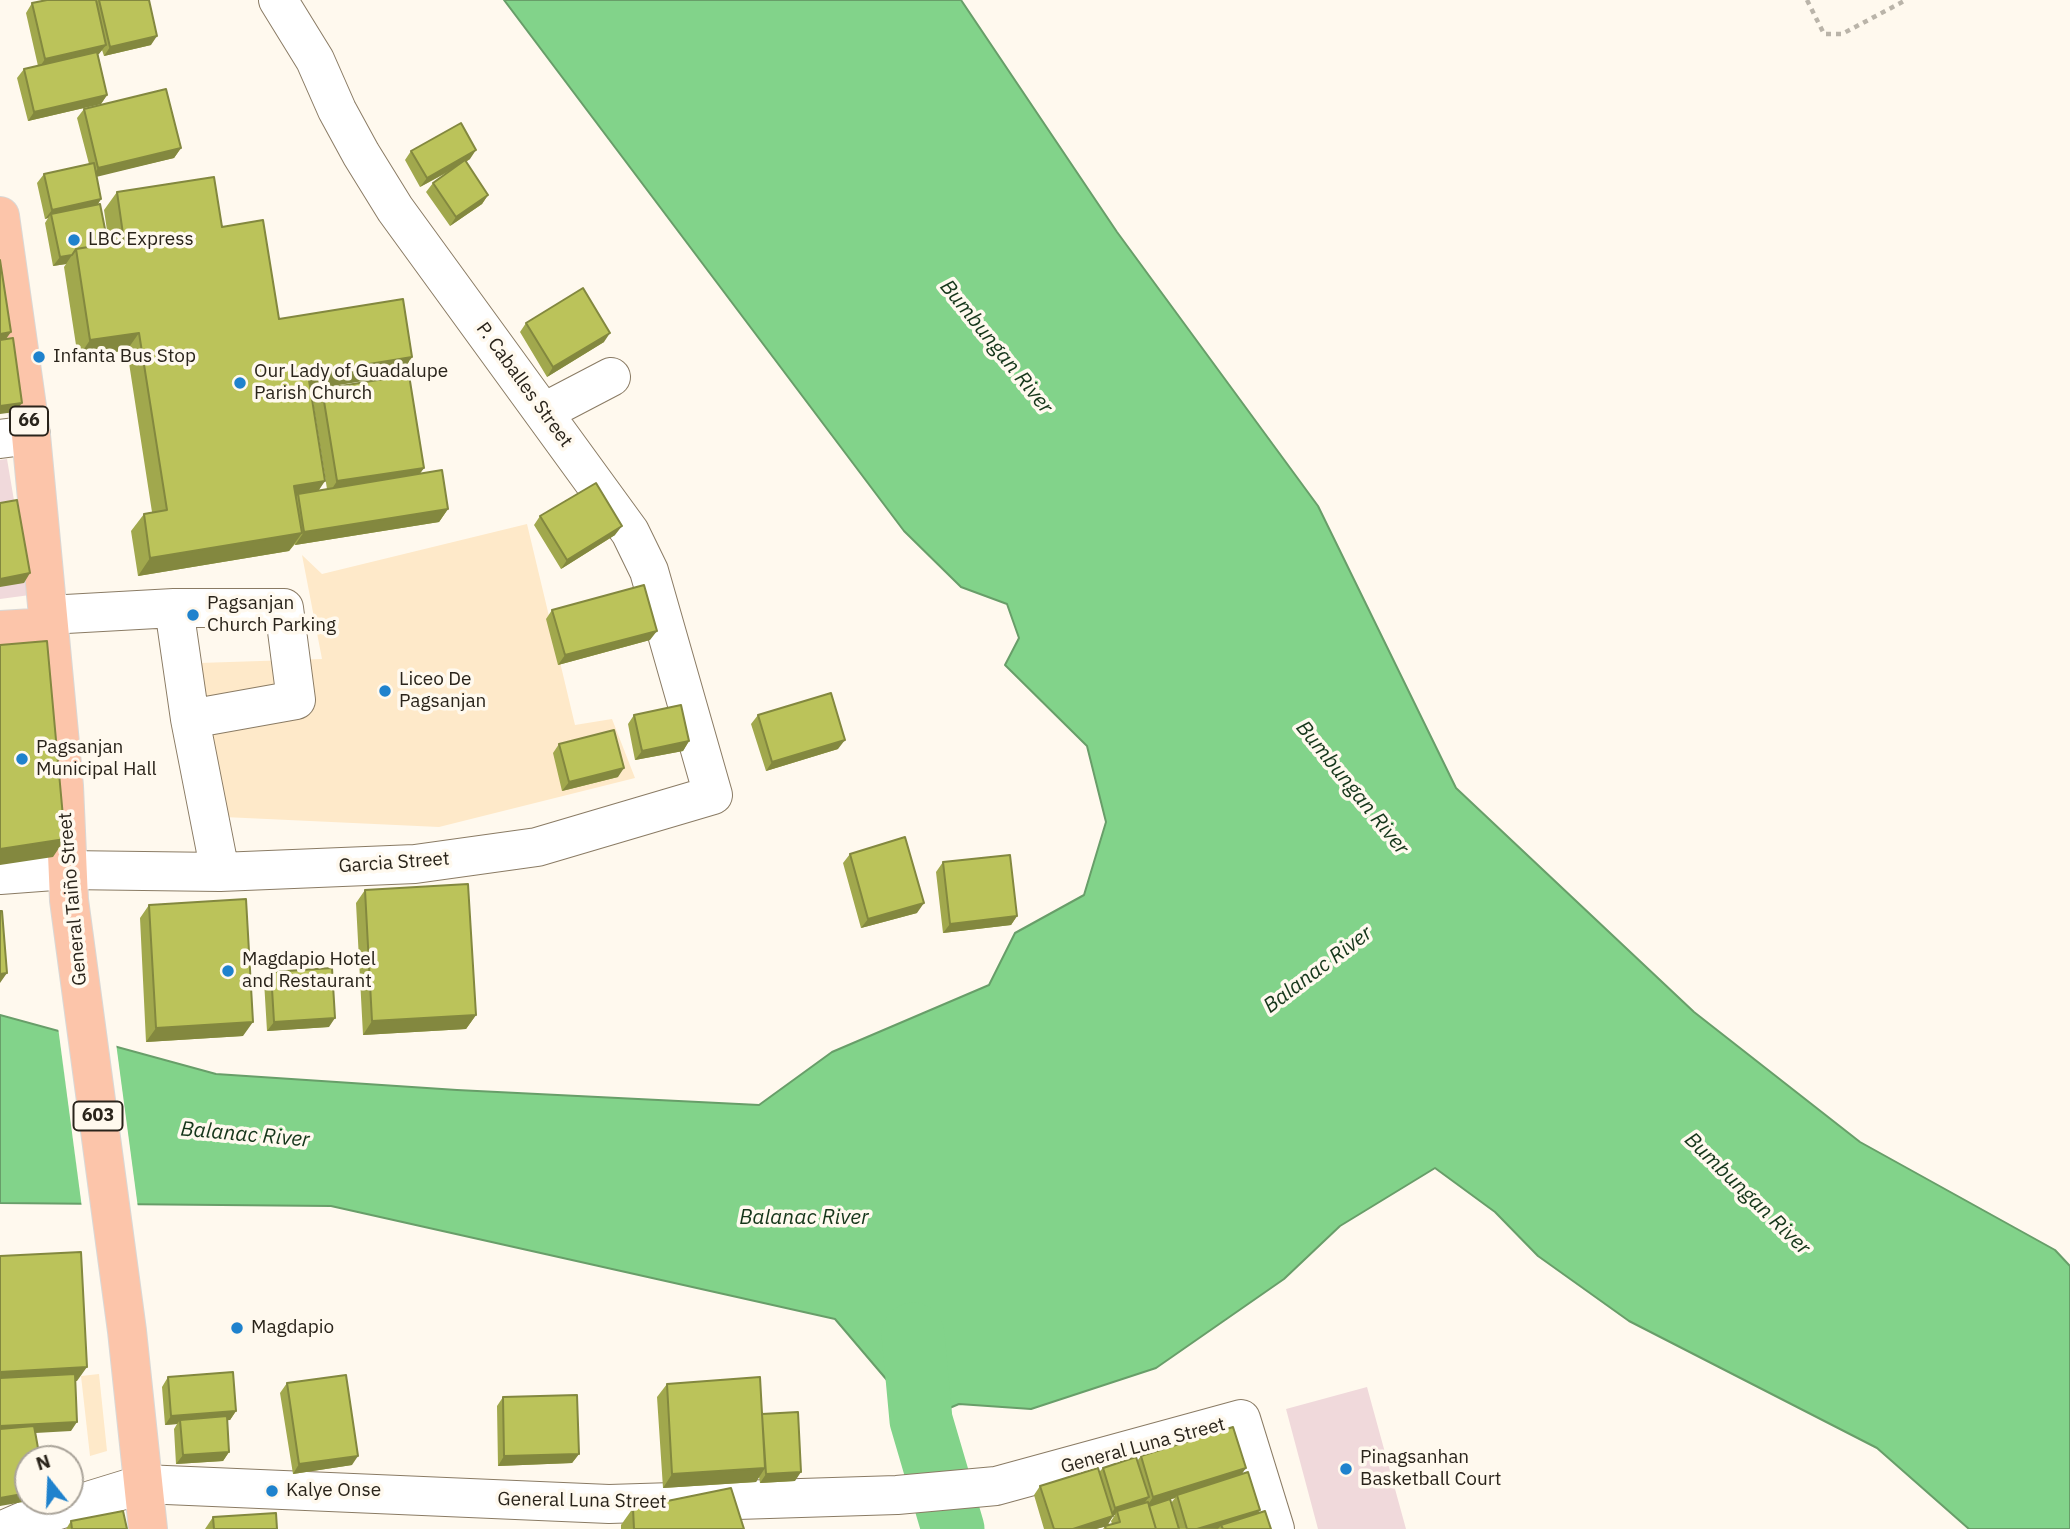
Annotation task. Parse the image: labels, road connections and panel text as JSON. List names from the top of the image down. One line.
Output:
{"streets":{"main road":["66","General Taiño Street","603"],"street":["P. Caballes Street","Garcia Street","General Luna Street"]},"crossings":[["P. Caballes Street","Garcia Street"],["Garcia Street","General Taiño Street"],["General Taiño Street","603"],["General Taiño Street","General Luna Street"],["603","General Luna Street"]],"water":["Bumbungan River","Balanac River"],"places":["LBC Express","Infanta Bus Stop","Our Lady of Guadalupe Parish Church","Pagsanjan Church Parking","Liceo De Pagsanjan","Pagsanjan Municipal Hall","Magdapio Hotel and Restaurant","Magdapio","Pinagsanhan Basketball Court","Kalye Onse"],"north":"top"}
